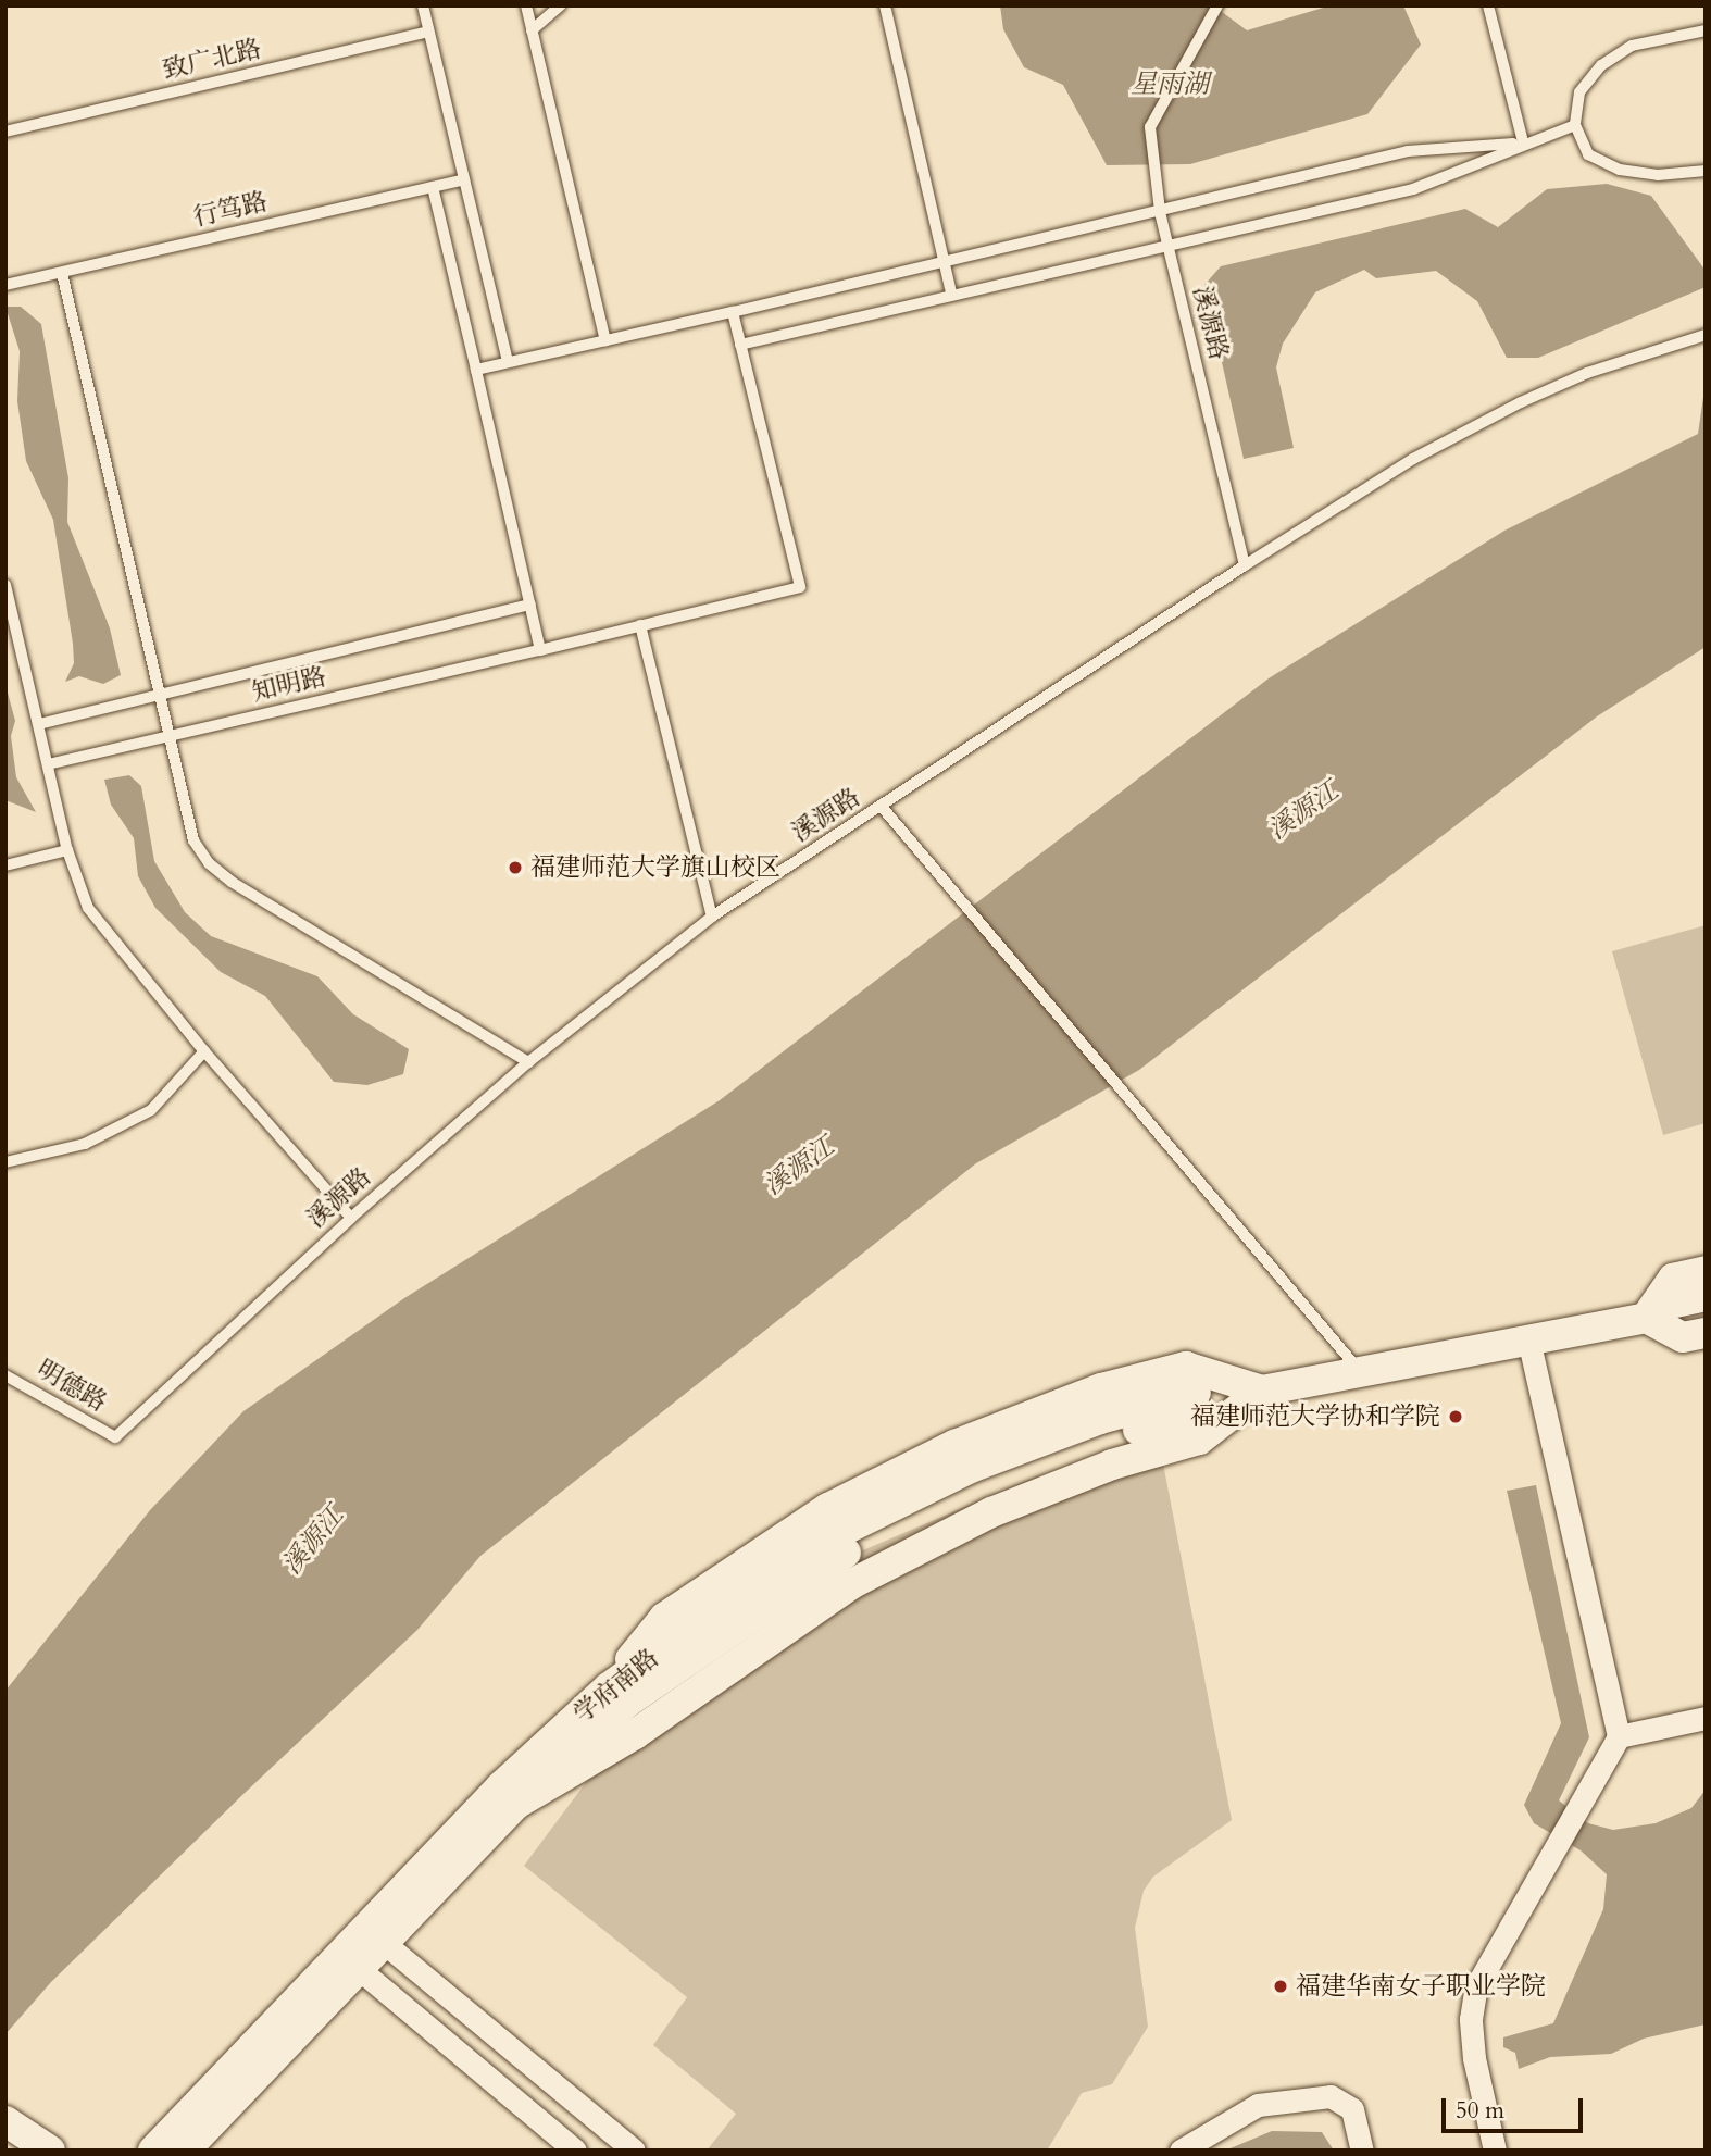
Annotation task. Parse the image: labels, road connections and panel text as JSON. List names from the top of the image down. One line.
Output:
{"streets":{"main road":["学府南路"],"lane":["致广北路","行笃路","溪源路","知明路","明德路"]},"crossings":[["溪源路","明德路"]],"water":["星雨湖","溪源江"],"places":["福建师范大学旗山校区","福建师范大学协和学院","福建华南女子职业学院"],"scale_bar":"50 m"}
